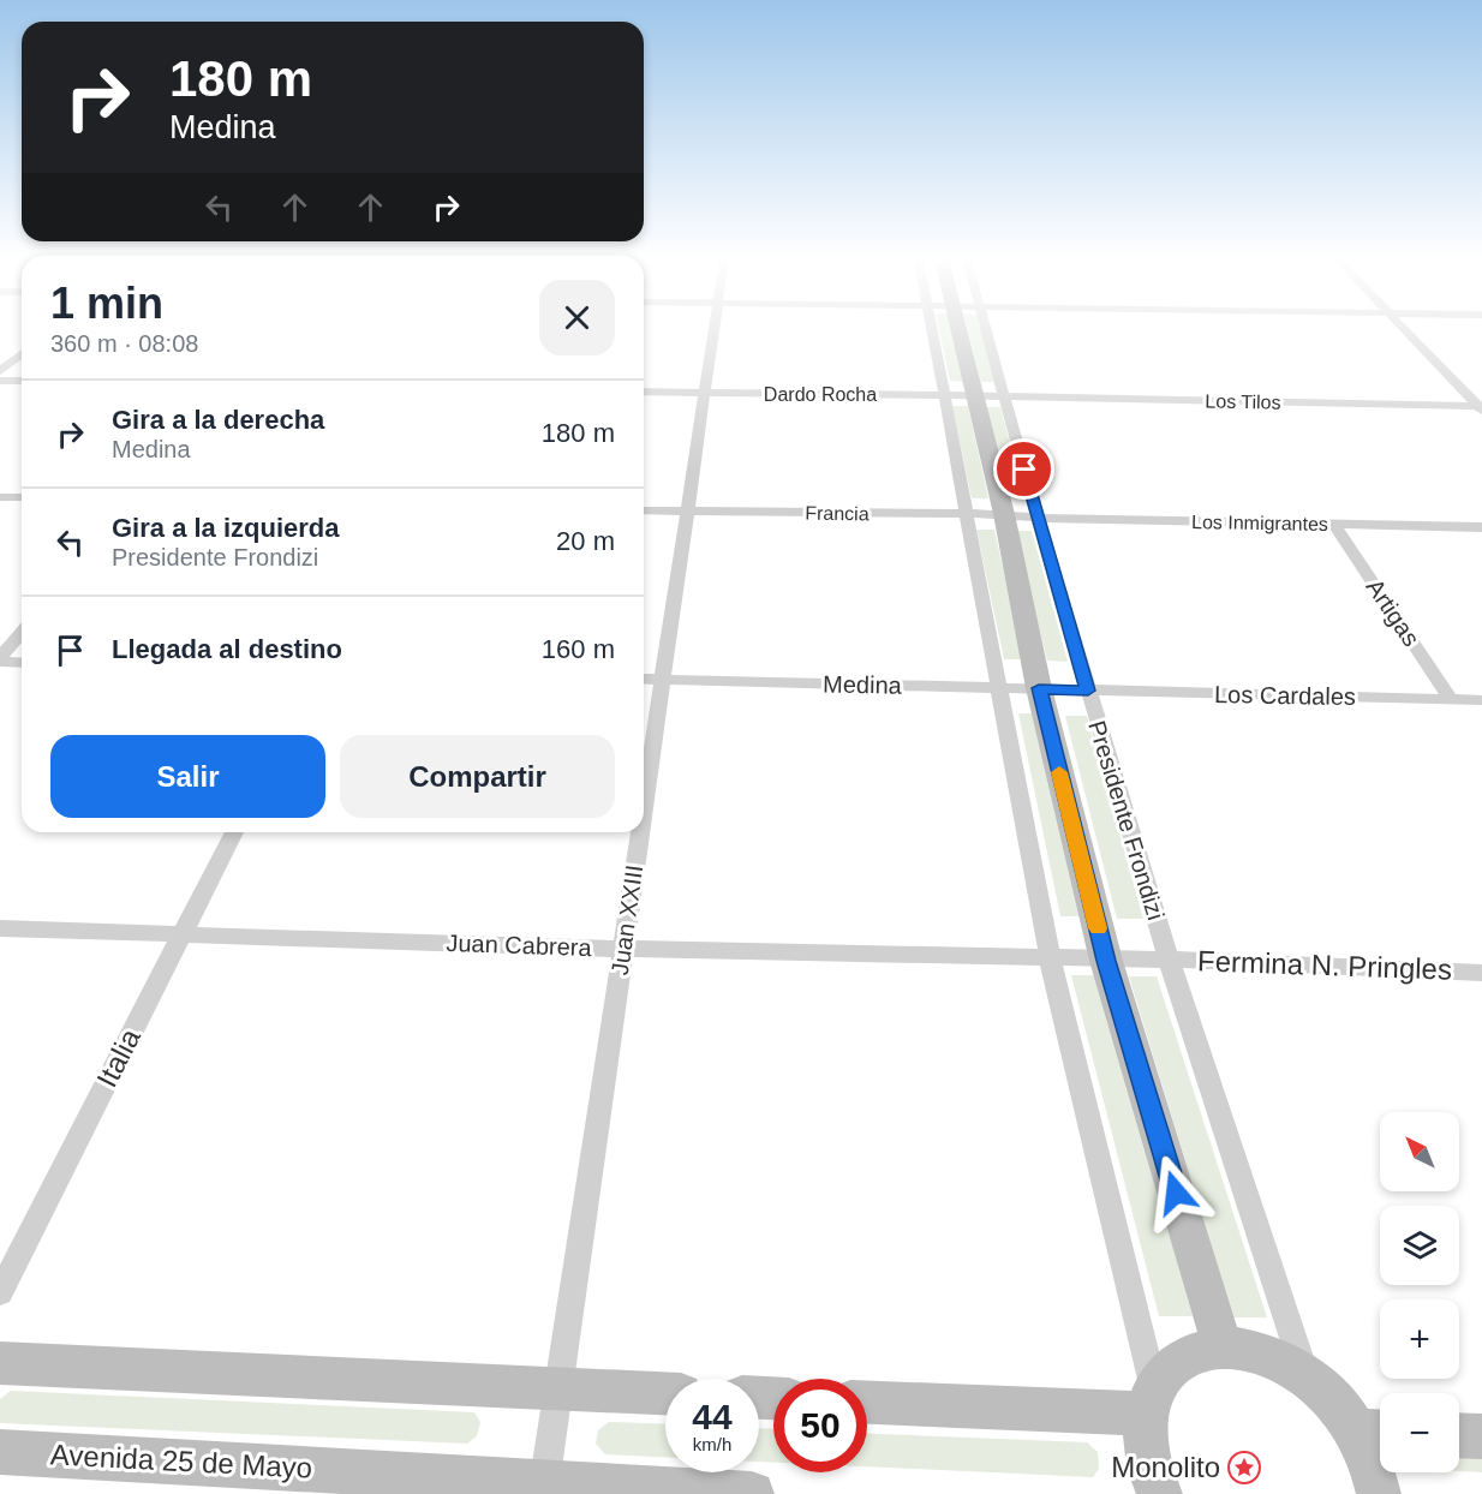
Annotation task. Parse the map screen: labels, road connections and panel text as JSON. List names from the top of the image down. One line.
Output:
{"streets":{"main road":["Presidente Frondizi","Avenida 25 de Mayo"],"street":["Dardo Rocha","Los Tilos","Francia","Los Inmigrantes","Artigas","Medina","Los Cardales","Juan XXIII","Juan Cabrera","Fermina N. Pringles","Italia"]},"crossings":[["Dardo Rocha","Los Tilos"],["Dardo Rocha","Presidente Frondizi"],["Dardo Rocha","Juan XXIII"],["Los Tilos","Presidente Frondizi"],["Francia","Los Inmigrantes"],["Francia","Presidente Frondizi"],["Francia","Juan XXIII"],["Los Inmigrantes","Artigas"],["Los Inmigrantes","Presidente Frondizi"],["Artigas","Los Cardales"],["Medina","Los Cardales"],["Medina","Presidente Frondizi"],["Medina","Juan XXIII"],["Los Cardales","Presidente Frondizi"],["Presidente Frondizi","Juan Cabrera"],["Presidente Frondizi","Fermina N. Pringles"],["Juan XXIII","Juan Cabrera"],["Juan XXIII","Avenida 25 de Mayo"],["Juan Cabrera","Fermina N. Pringles"],["Juan Cabrera","Italia"]],"places":{"place":["Monolito"]},"north":"top left","page":{"turn":["180 m","Medina"],"heading":["1 min","360 m · 08:08"],"list":[{"name":"Gira a la derecha","note":"Medina","value":"180 m"},{"name":"Gira a la izquierda","note":"Presidente Frondizi","value":"20 m"},{"name":"Llegada al destino","value":"160 m"}],"buttons":["Salir","Compartir"],"map_buttons":["+","−"],"speed":"44 km/h","limit":"50"}}
